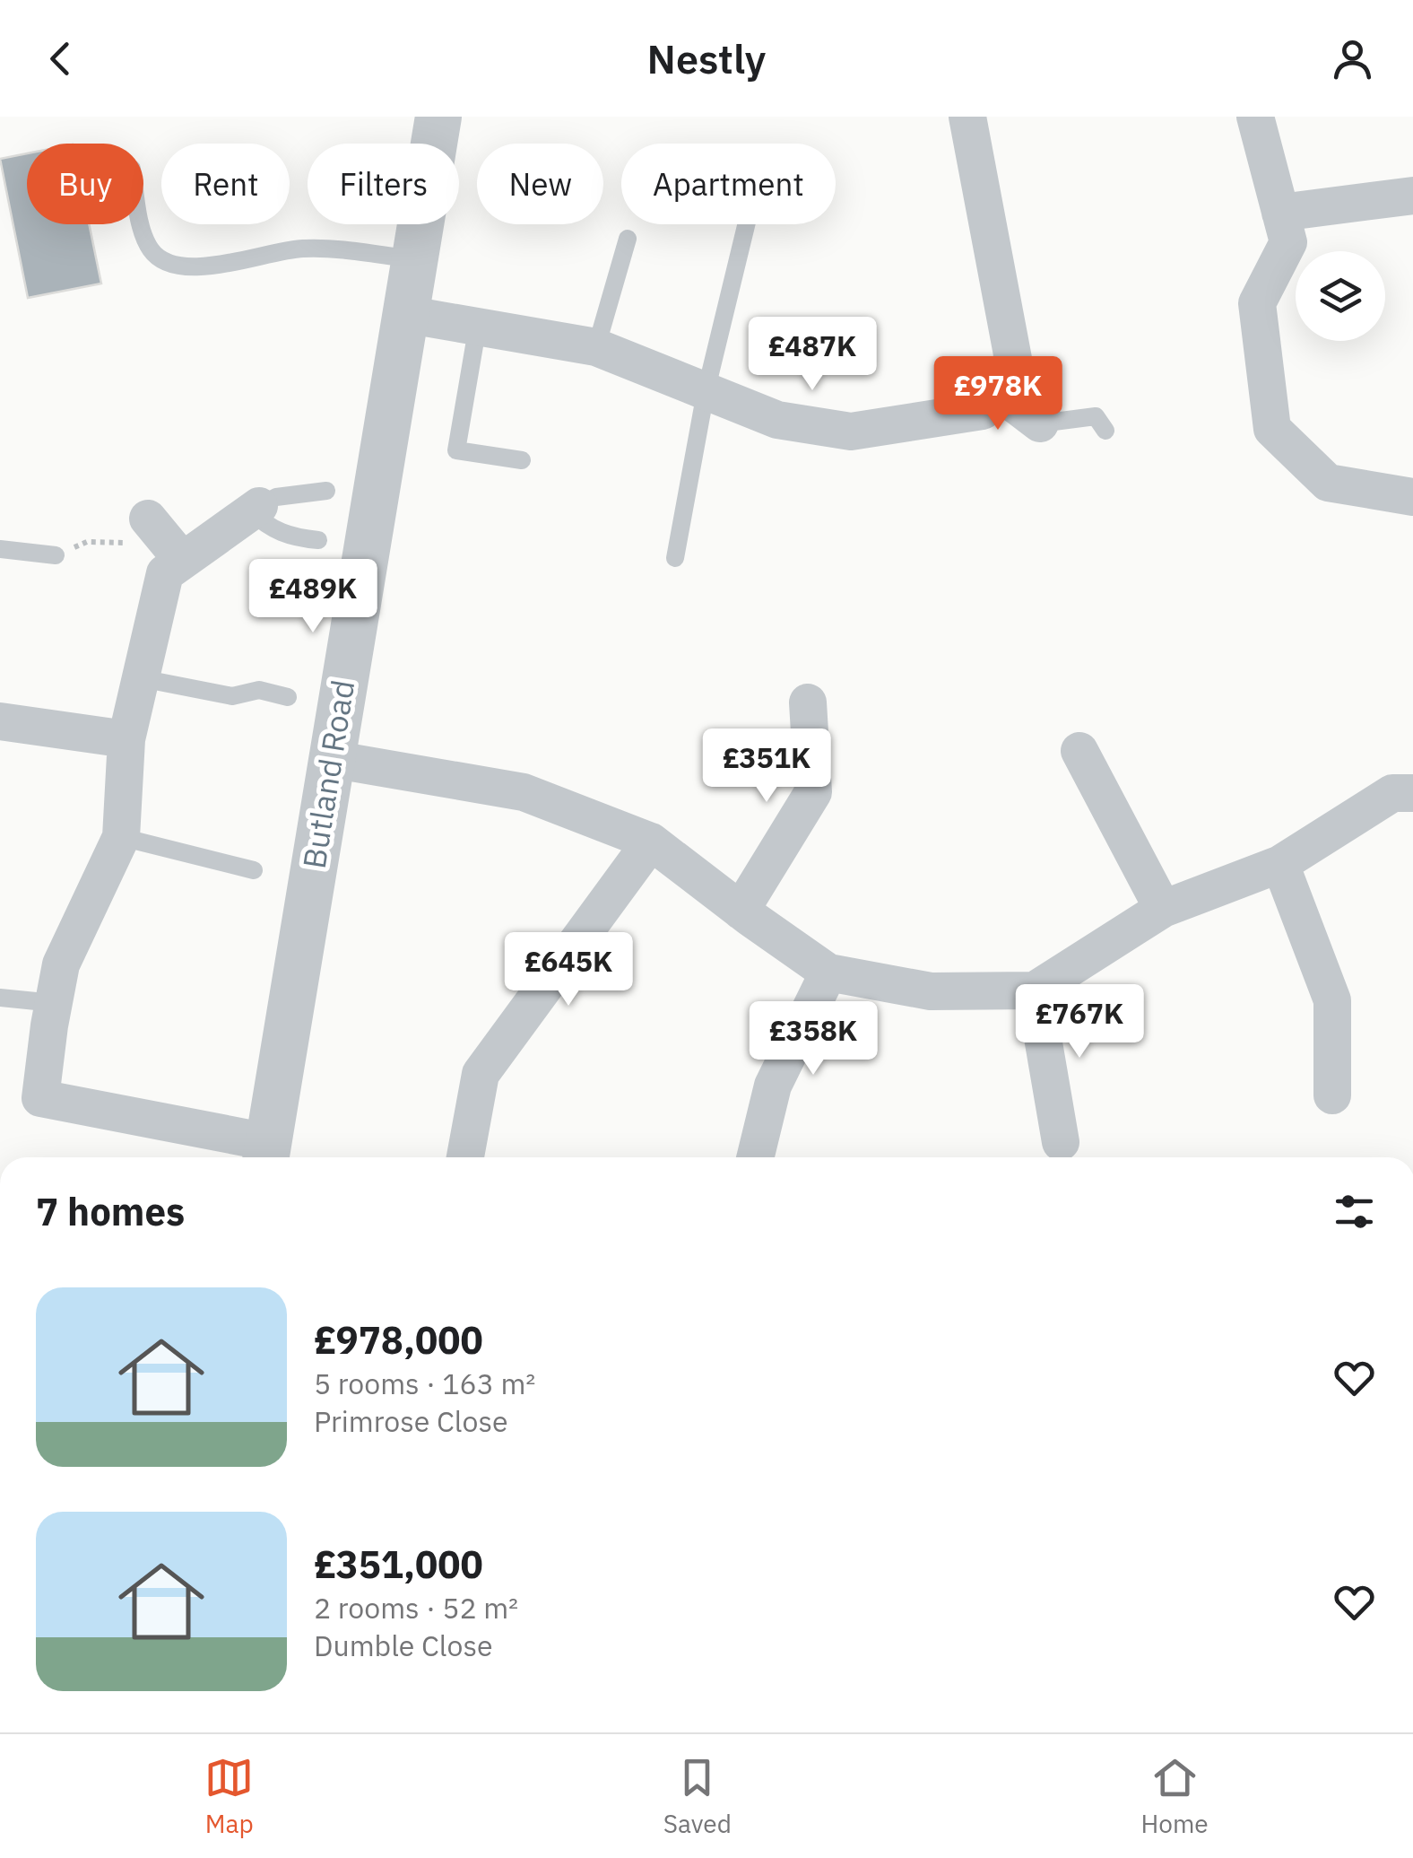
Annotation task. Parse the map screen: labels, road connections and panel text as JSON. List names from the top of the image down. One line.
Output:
{"streets":{"street":["Butland Road"]},"page":{"header":"Nestly","chip":["Buy","Rent","Filters","New","Apartment"],"price":["£487K","£978K","£489K","£351K","£645K","£767K","£358K"],"heading":"7 homes","list":[{"name":"£978,000","note":"5 rooms · 163 m² · Primrose Close"},{"name":"£351,000","note":"2 rooms · 52 m² · Dumble Close"}],"tabs":["Map","Saved","Home"]}}
